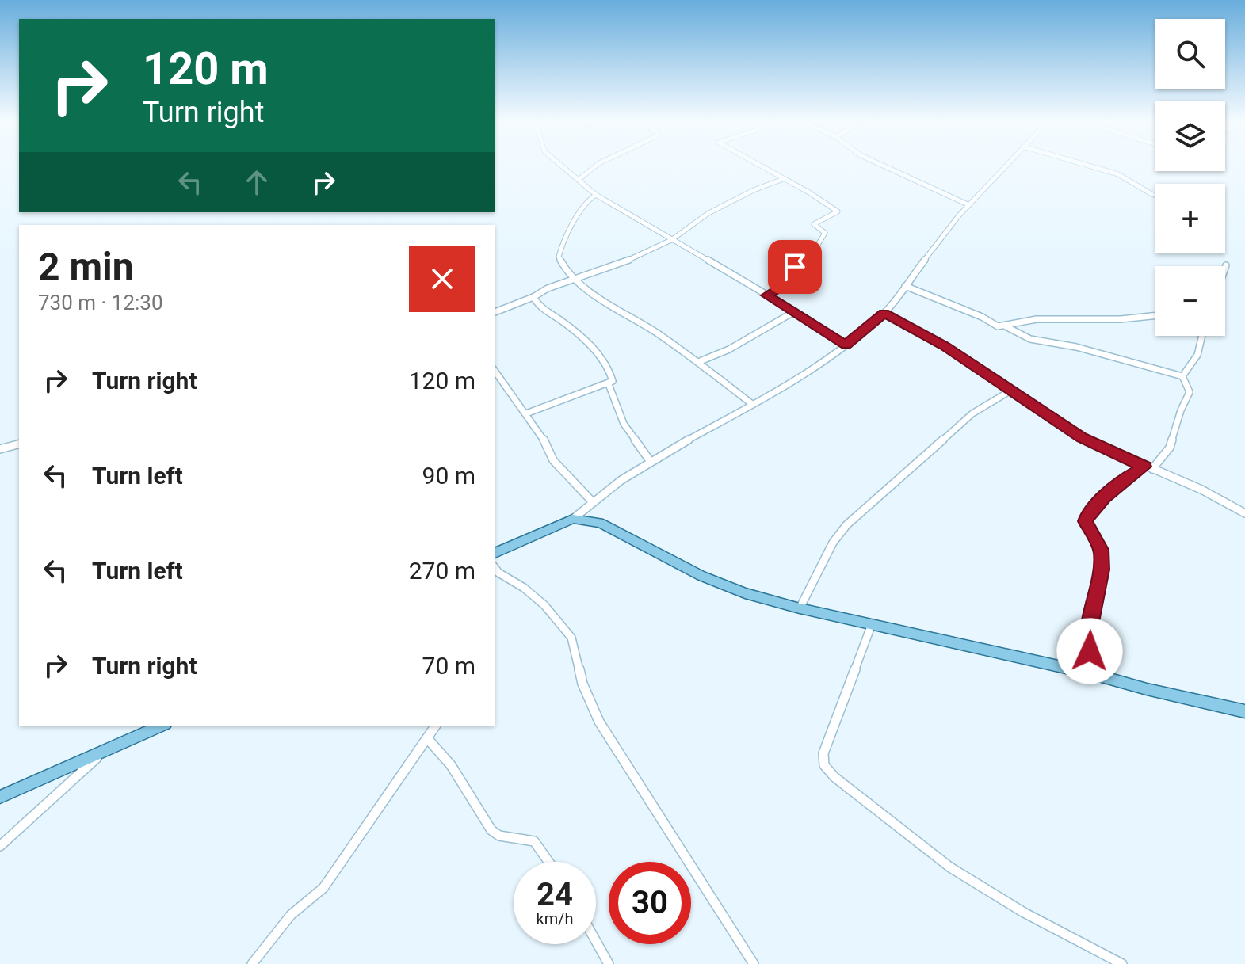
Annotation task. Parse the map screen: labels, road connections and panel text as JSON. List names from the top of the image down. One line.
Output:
{"page":{"map_buttons":["+","−"],"turn":["120 m","Turn right"],"heading":["2 min","730 m · 12:30"],"list":[{"name":"Turn right","value":"120 m"},{"name":"Turn left","value":"90 m"},{"name":"Turn left","value":"270 m"},{"name":"Turn right","value":"70 m"}],"speed":"24 km/h","limit":"30"}}
